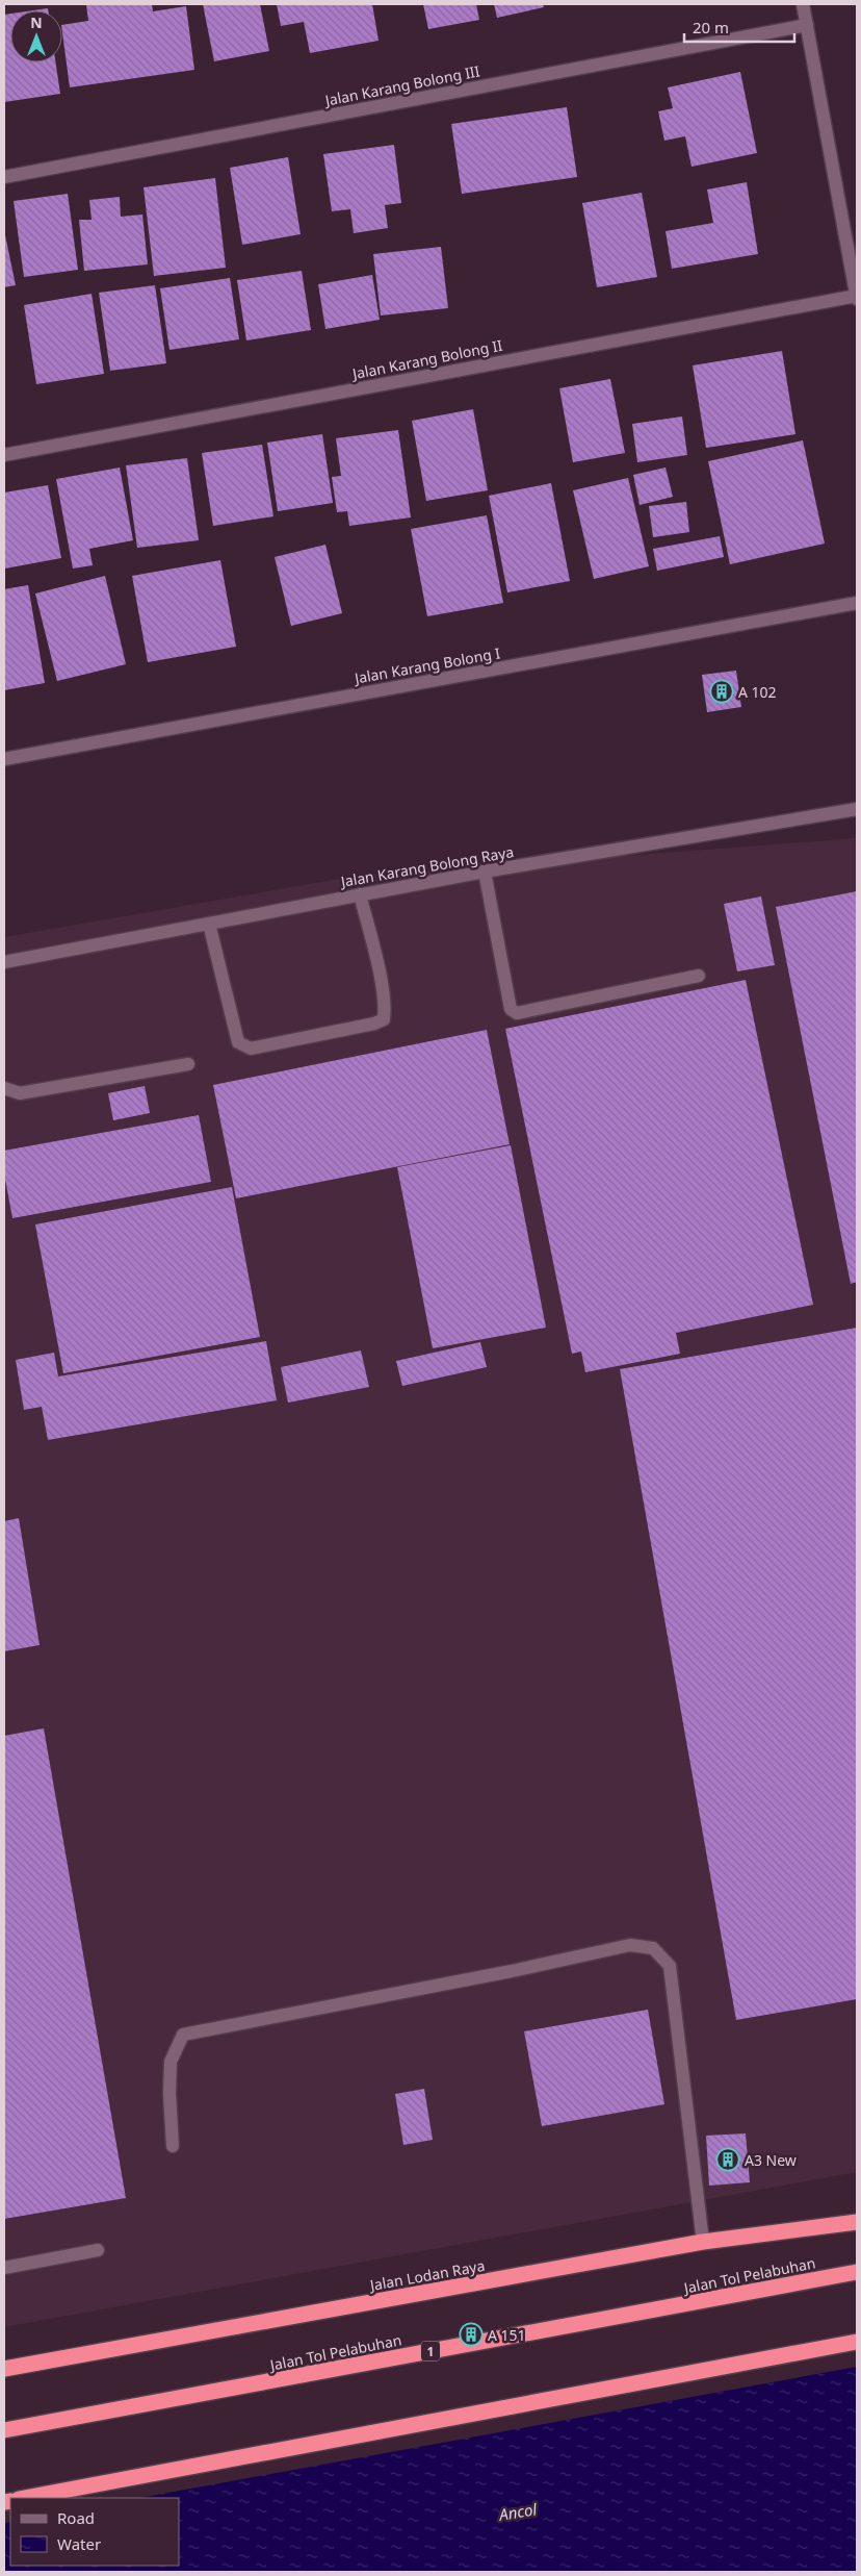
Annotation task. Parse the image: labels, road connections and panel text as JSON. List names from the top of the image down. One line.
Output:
{"streets":{"highway":["Jalan Lodan Raya","Jalan Tol Pelabuhan","1"],"street":["Jalan Karang Bolong III","Jalan Karang Bolong II","Jalan Karang Bolong I","Jalan Karang Bolong Raya"]},"water":["Ancol"],"places":{"building":["A 102","A3 New","A 151"]},"legend":["Road","Water"],"scale_bar":"20 m","north":"top"}
